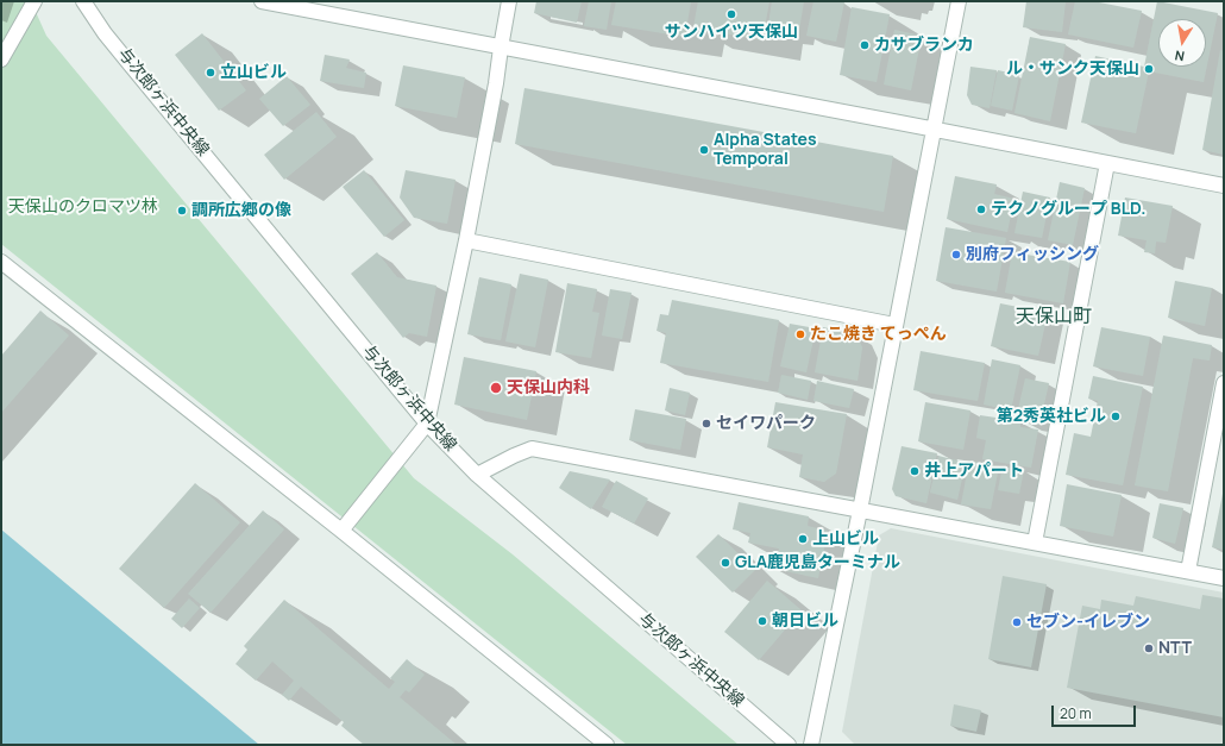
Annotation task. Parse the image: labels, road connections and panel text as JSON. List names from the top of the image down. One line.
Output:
{"streets":{"street":["与次郎ヶ浜中央線"]},"districts":["天保山町"],"parks":["天保山のクロマツ林"],"places":["サンハイツ天保山","カサブランカ","ル・サンク天保山","立山ビル","Alpha States Temporal","テクノグループ BLD.","調所広郷の像","別府フィッシング","たこ焼き てっぺん","天保山内科","第2秀英社ビル","セイワパーク","井上アパート","上山ビル","GLA鹿児島ターミナル","朝日ビル","セブン-イレブン","NTT"],"scale_bar":"20 m","north":"bottom"}
